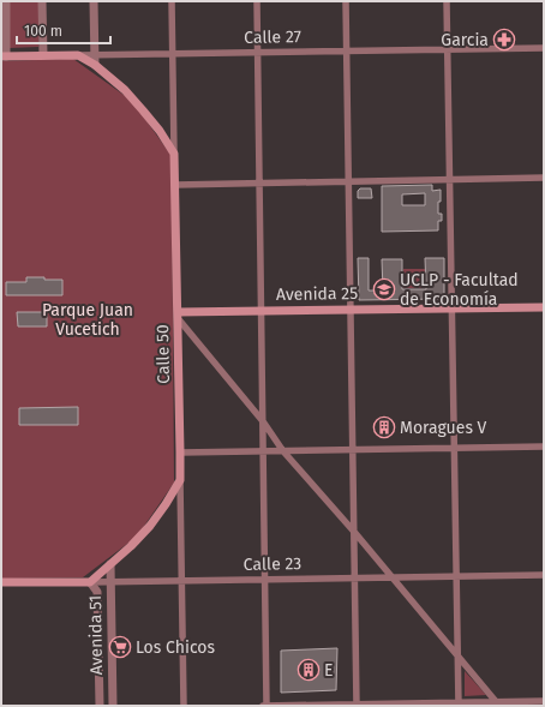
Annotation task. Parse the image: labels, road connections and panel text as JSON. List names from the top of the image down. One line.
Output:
{"streets":{"main road":["Calle 27","Avenida 25","Calle 50","Calle 23"],"street":["Avenida 51"]},"crossings":[["Calle 27","Calle 50"],["Avenida 25","Calle 50"],["Calle 50","Calle 23"],["Calle 23","Avenida 51"]],"parks":["Parque Juan Vucetich"],"places":{"pharmacy":["Garcia"],"school or university":["UCLP - Facultad de Economía"],"building":["Moragues V","E"],"supermarket":["Los Chicos"]},"scale_bar":"100 m"}
